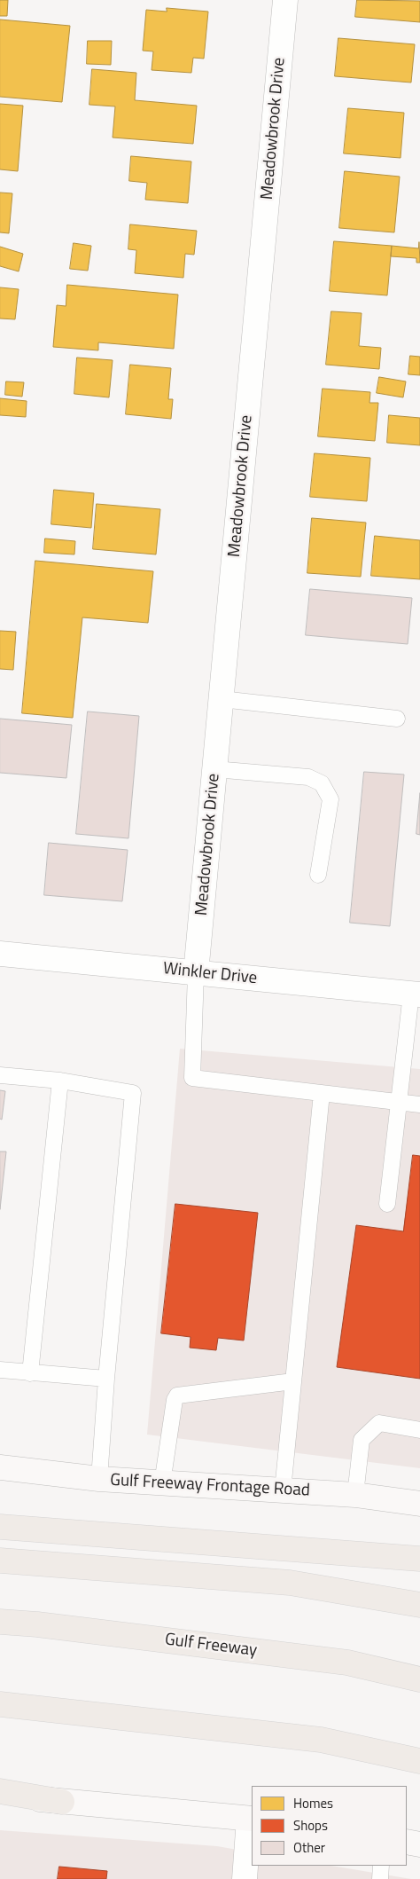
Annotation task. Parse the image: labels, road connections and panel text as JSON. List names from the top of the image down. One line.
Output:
{"streets":{"highway":["Gulf Freeway"],"main road":["Gulf Freeway Frontage Road"],"street":["Meadowbrook Drive","Winkler Drive"]},"crossings":[["Meadowbrook Drive","Winkler Drive"]],"legend":["Homes","Shops","Other"]}
